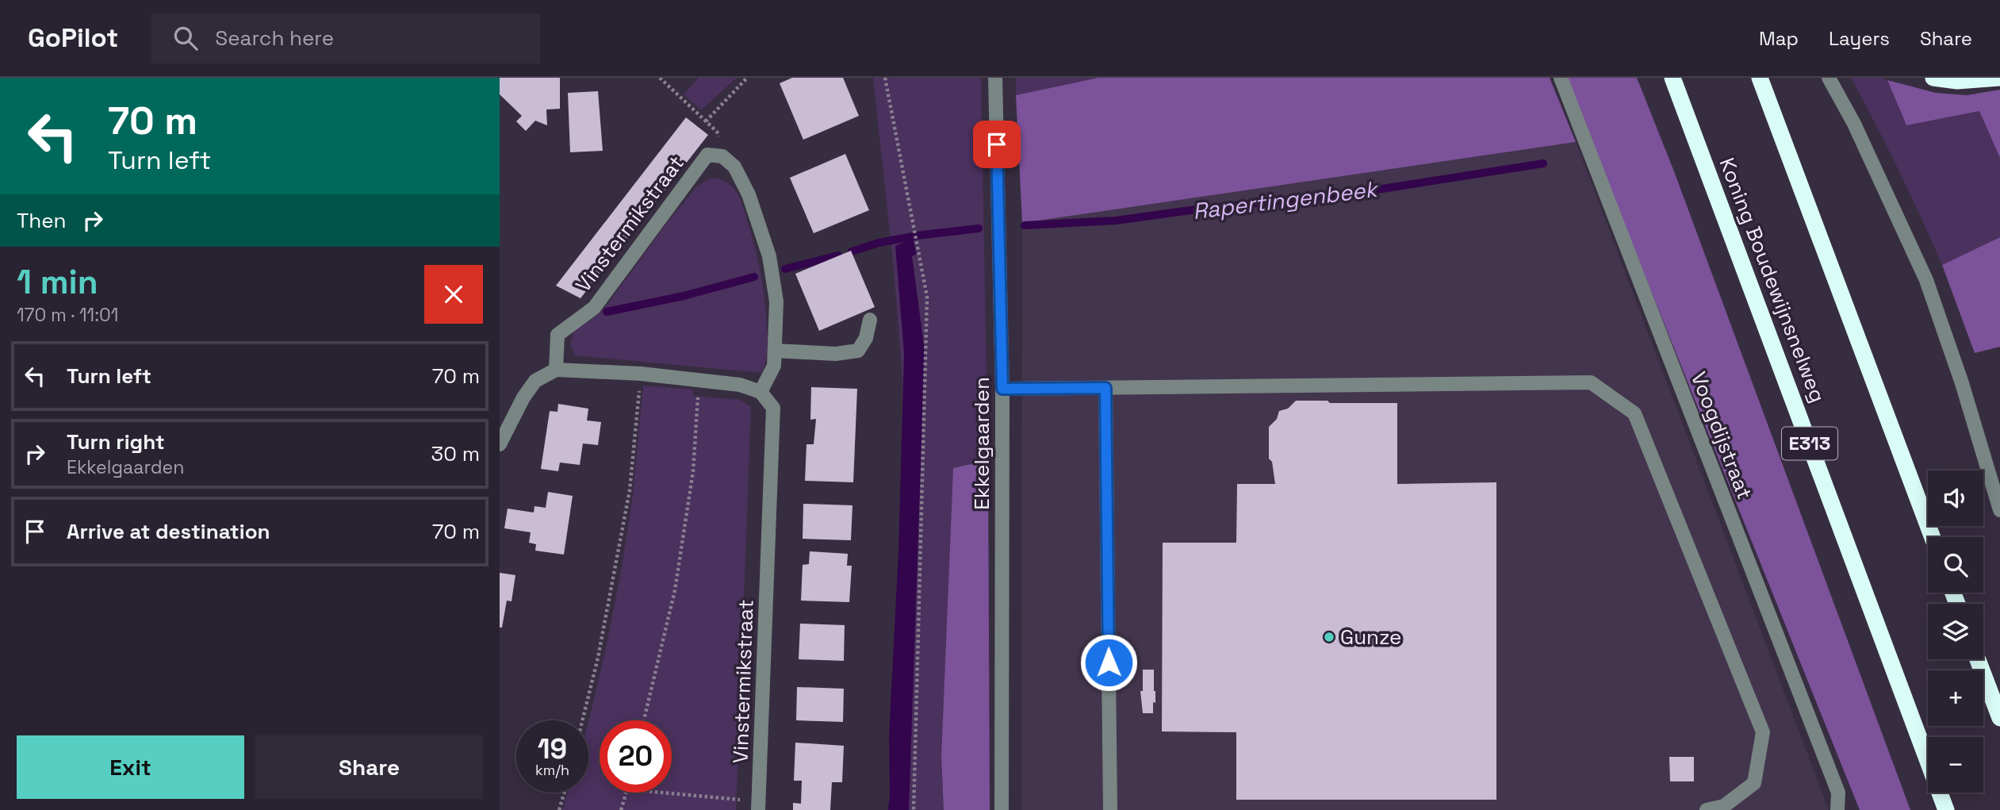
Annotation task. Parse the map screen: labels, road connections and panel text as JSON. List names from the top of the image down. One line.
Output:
{"streets":{"highway":["Koning Boudewijnsnelweg","E313"],"street":["Vinstermikstraat","Voogdijstraat","Ekkelgaarden"]},"water":["Rapertingenbeek"],"places":["Gunze"],"page":{"header":"GoPilot","search":"Search here","nav":["Map","Layers","Share"],"turn":["70 m","Turn left"],"then":"Then","heading":["1 min","170 m · 11:01"],"list":[{"name":"Turn left","value":"70 m"},{"name":"Turn right","note":"Ekkelgaarden","value":"30 m"},{"name":"Arrive at destination","value":"70 m"}],"map_buttons":["+","−"],"speed":"19 km/h","limit":"20","buttons":["Exit","Share"]}}
